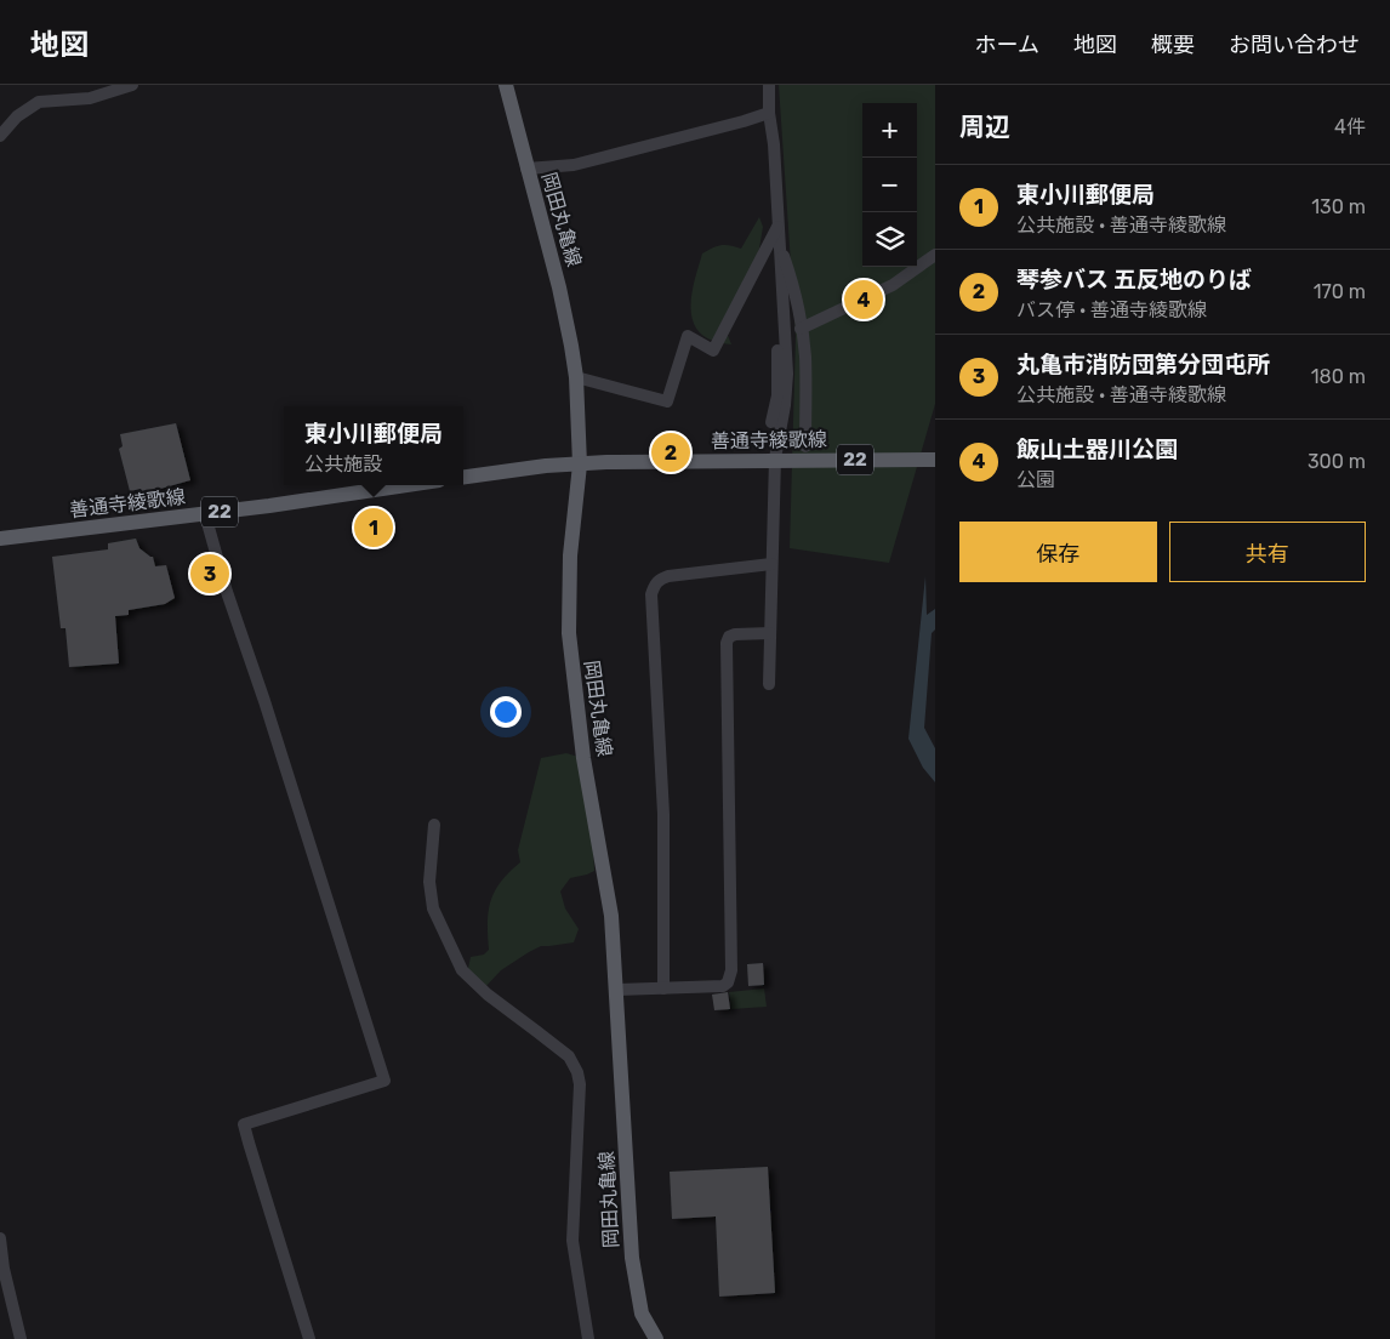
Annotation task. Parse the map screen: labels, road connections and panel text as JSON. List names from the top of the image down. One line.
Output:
{"streets":{"main road":["岡田丸亀線","善通寺綾歌線","22"]},"crossings":[["岡田丸亀線","善通寺綾歌線"]],"page":{"header":"地図","nav":["ホーム","地図","概要","お問い合わせ"],"heading":["周辺","4件"],"map_buttons":["+","−"],"list":[{"mark":"1","name":"東小川郵便局","note":"公共施設 · 善通寺綾歌線","value":"130 m"},{"mark":"2","name":"琴参バス 五反地のりば","note":"バス停 · 善通寺綾歌線","value":"170 m"},{"mark":"3","name":"丸亀市消防団第分団屯所","note":"公共施設 · 善通寺綾歌線","value":"180 m"},{"mark":"4","name":"飯山土器川公園","note":"公園","value":"300 m"}],"pins":["4","2","1","3"],"popup":["東小川郵便局","公共施設"],"buttons":["保存","共有"]}}
